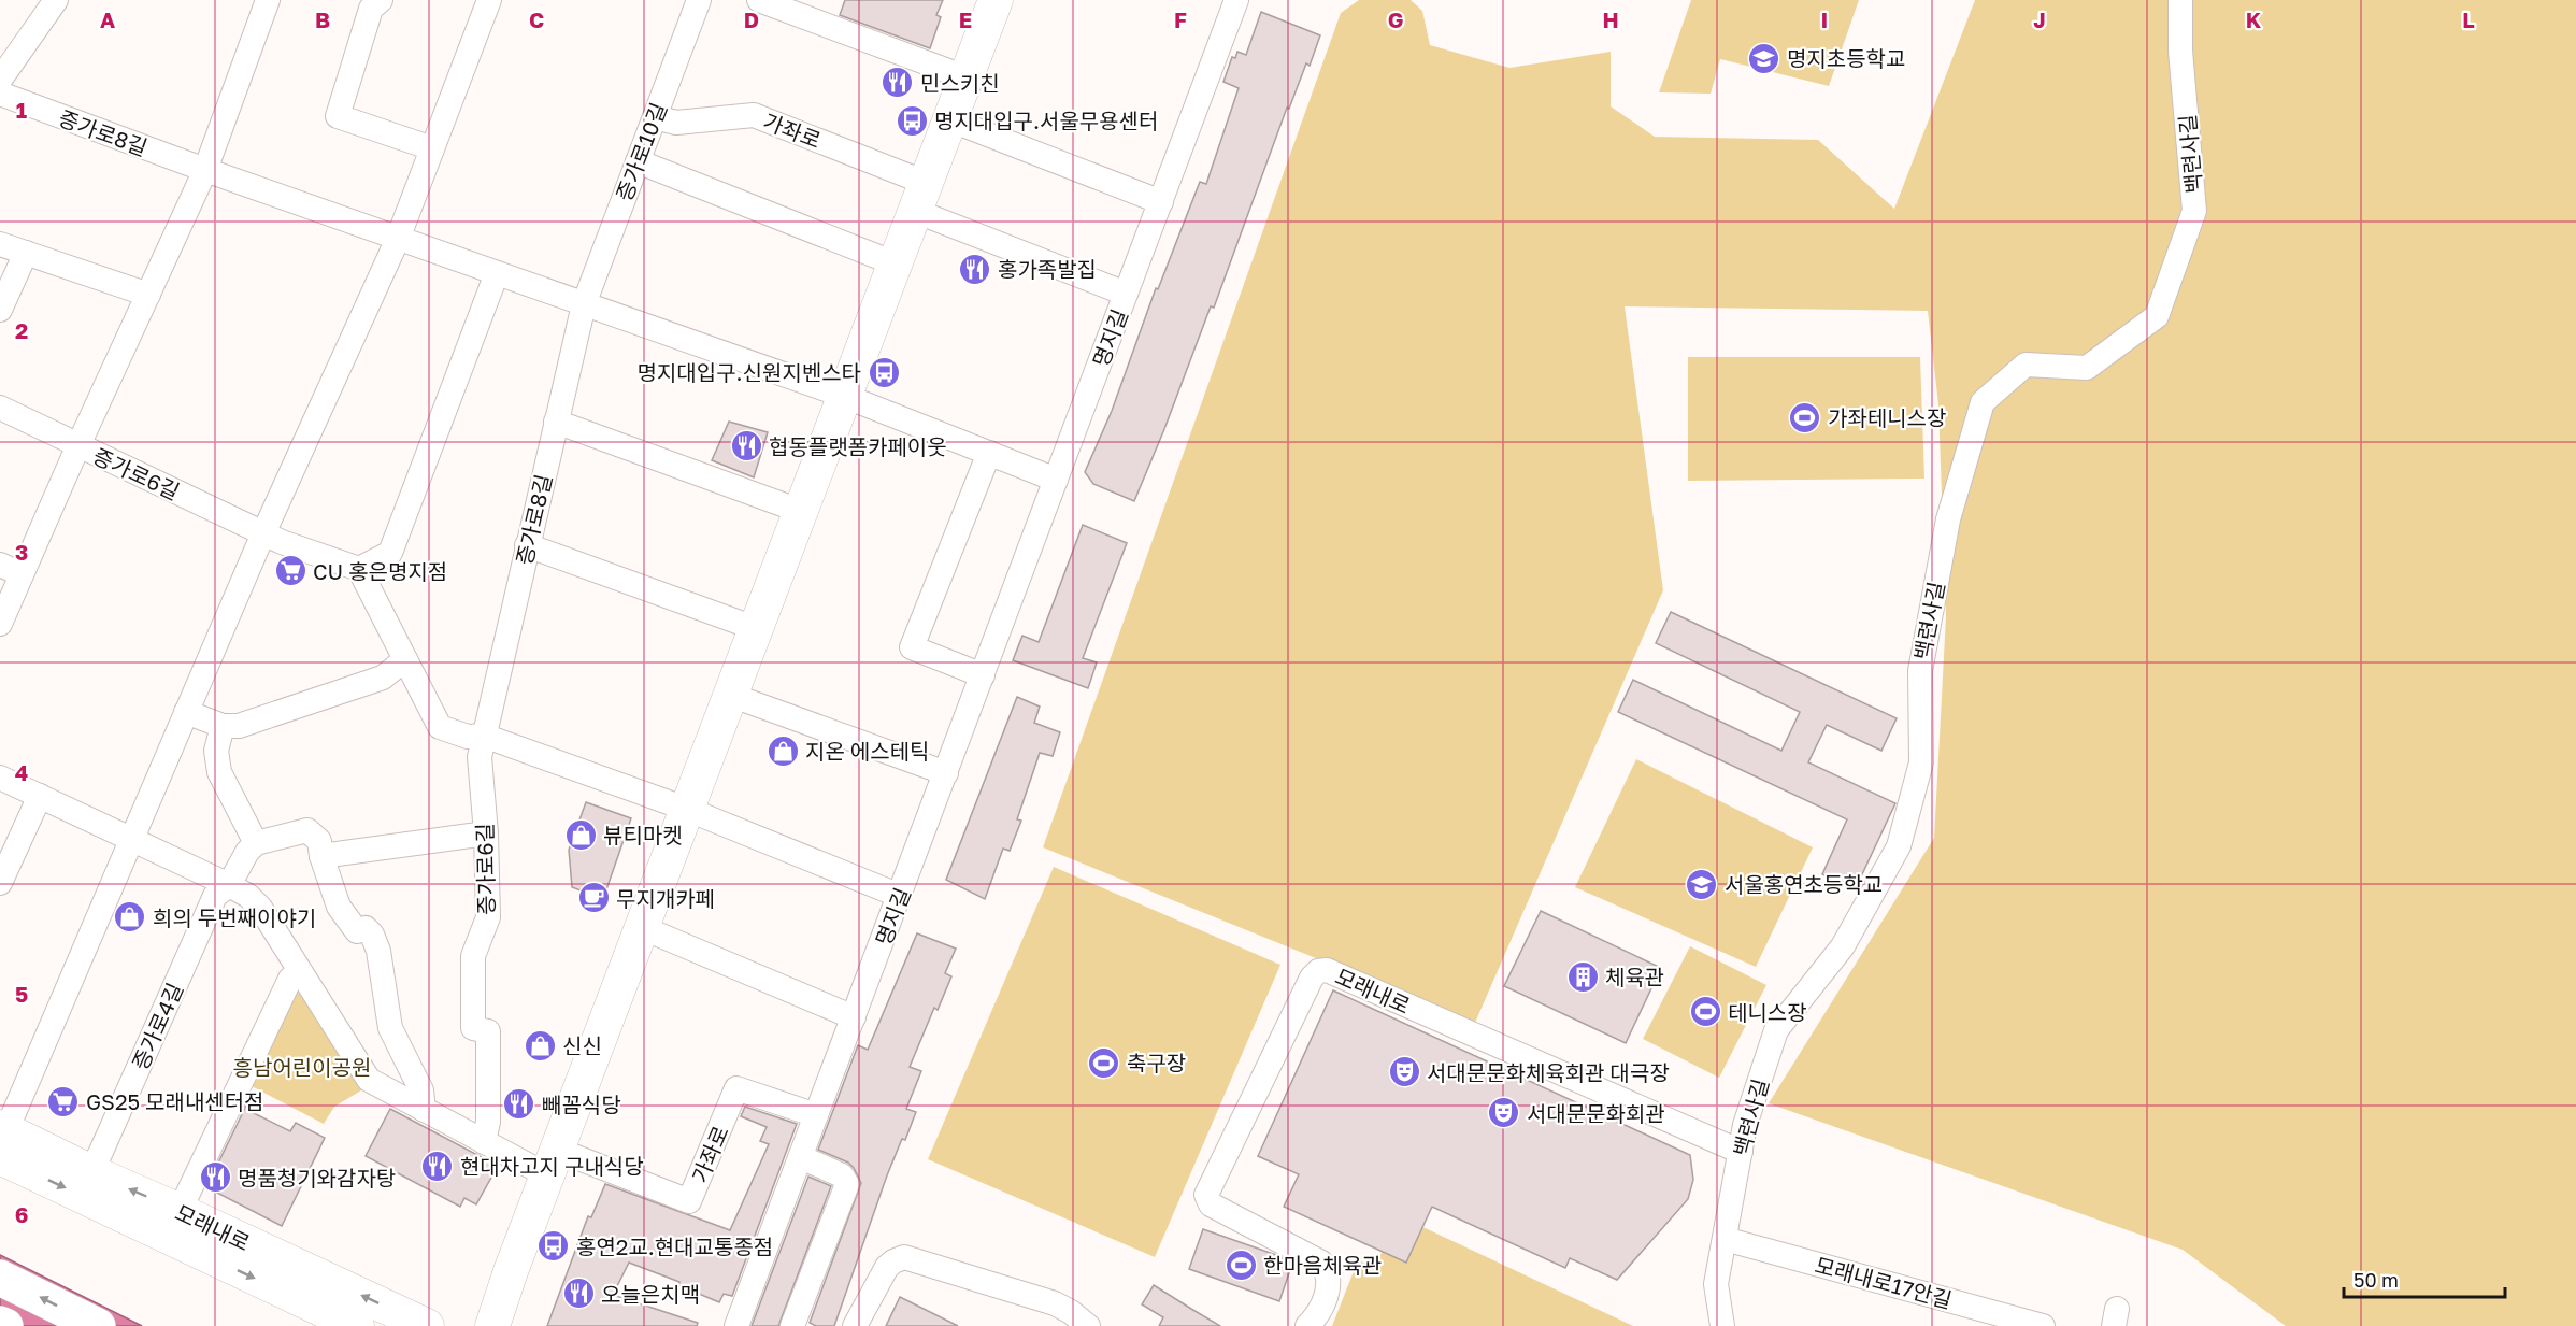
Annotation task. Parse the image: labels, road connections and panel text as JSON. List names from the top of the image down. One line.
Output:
{"streets":{"main road":["모래내로"],"street":["가좌로","증가로8길","증가로10길","백련사길","명지길","증가로6길","증가로4길","모래내로17안길"]},"crossings":[["가좌로","증가로10길"],["가좌로","명지길"],["증가로8길","증가로10길"],["증가로8길","증가로6길"],["백련사길","모래내로"],["백련사길","모래내로17안길"],["모래내로","증가로4길"]],"parks":["흥남어린이공원"],"places":{"school or university":["명지초등학교","서울홍연초등학교"],"restaurant":["민스키친","홍가족발집","협동플랫폼카페이웃","빼꼼식당","현대차고지 구내식당","명품청기와감자탕","오늘은치맥"],"bus stop":["명지대입구.서울무용센터","명지대입구.신원지벤스타","홍연2교.현대교통종점"],"sports":["가좌테니스장","테니스장","축구장","한마음체육관"],"supermarket":["CU 홍은명지점","GS25 모래내센터점"],"shop":["지온 에스테틱","뷰티마켓","희의 두번째이야기","신신"],"cafe":["무지개카페"],"building":["체육관"],"theatre":["서대문문화체육회관 대극장","서대문문화회관"]},"scale_bar":"50 m","grid":{"columns":["A","B","C","D","E","F","G","H","I","J","K","L"],"rows":["1","2","3","4","5","6"]}}
